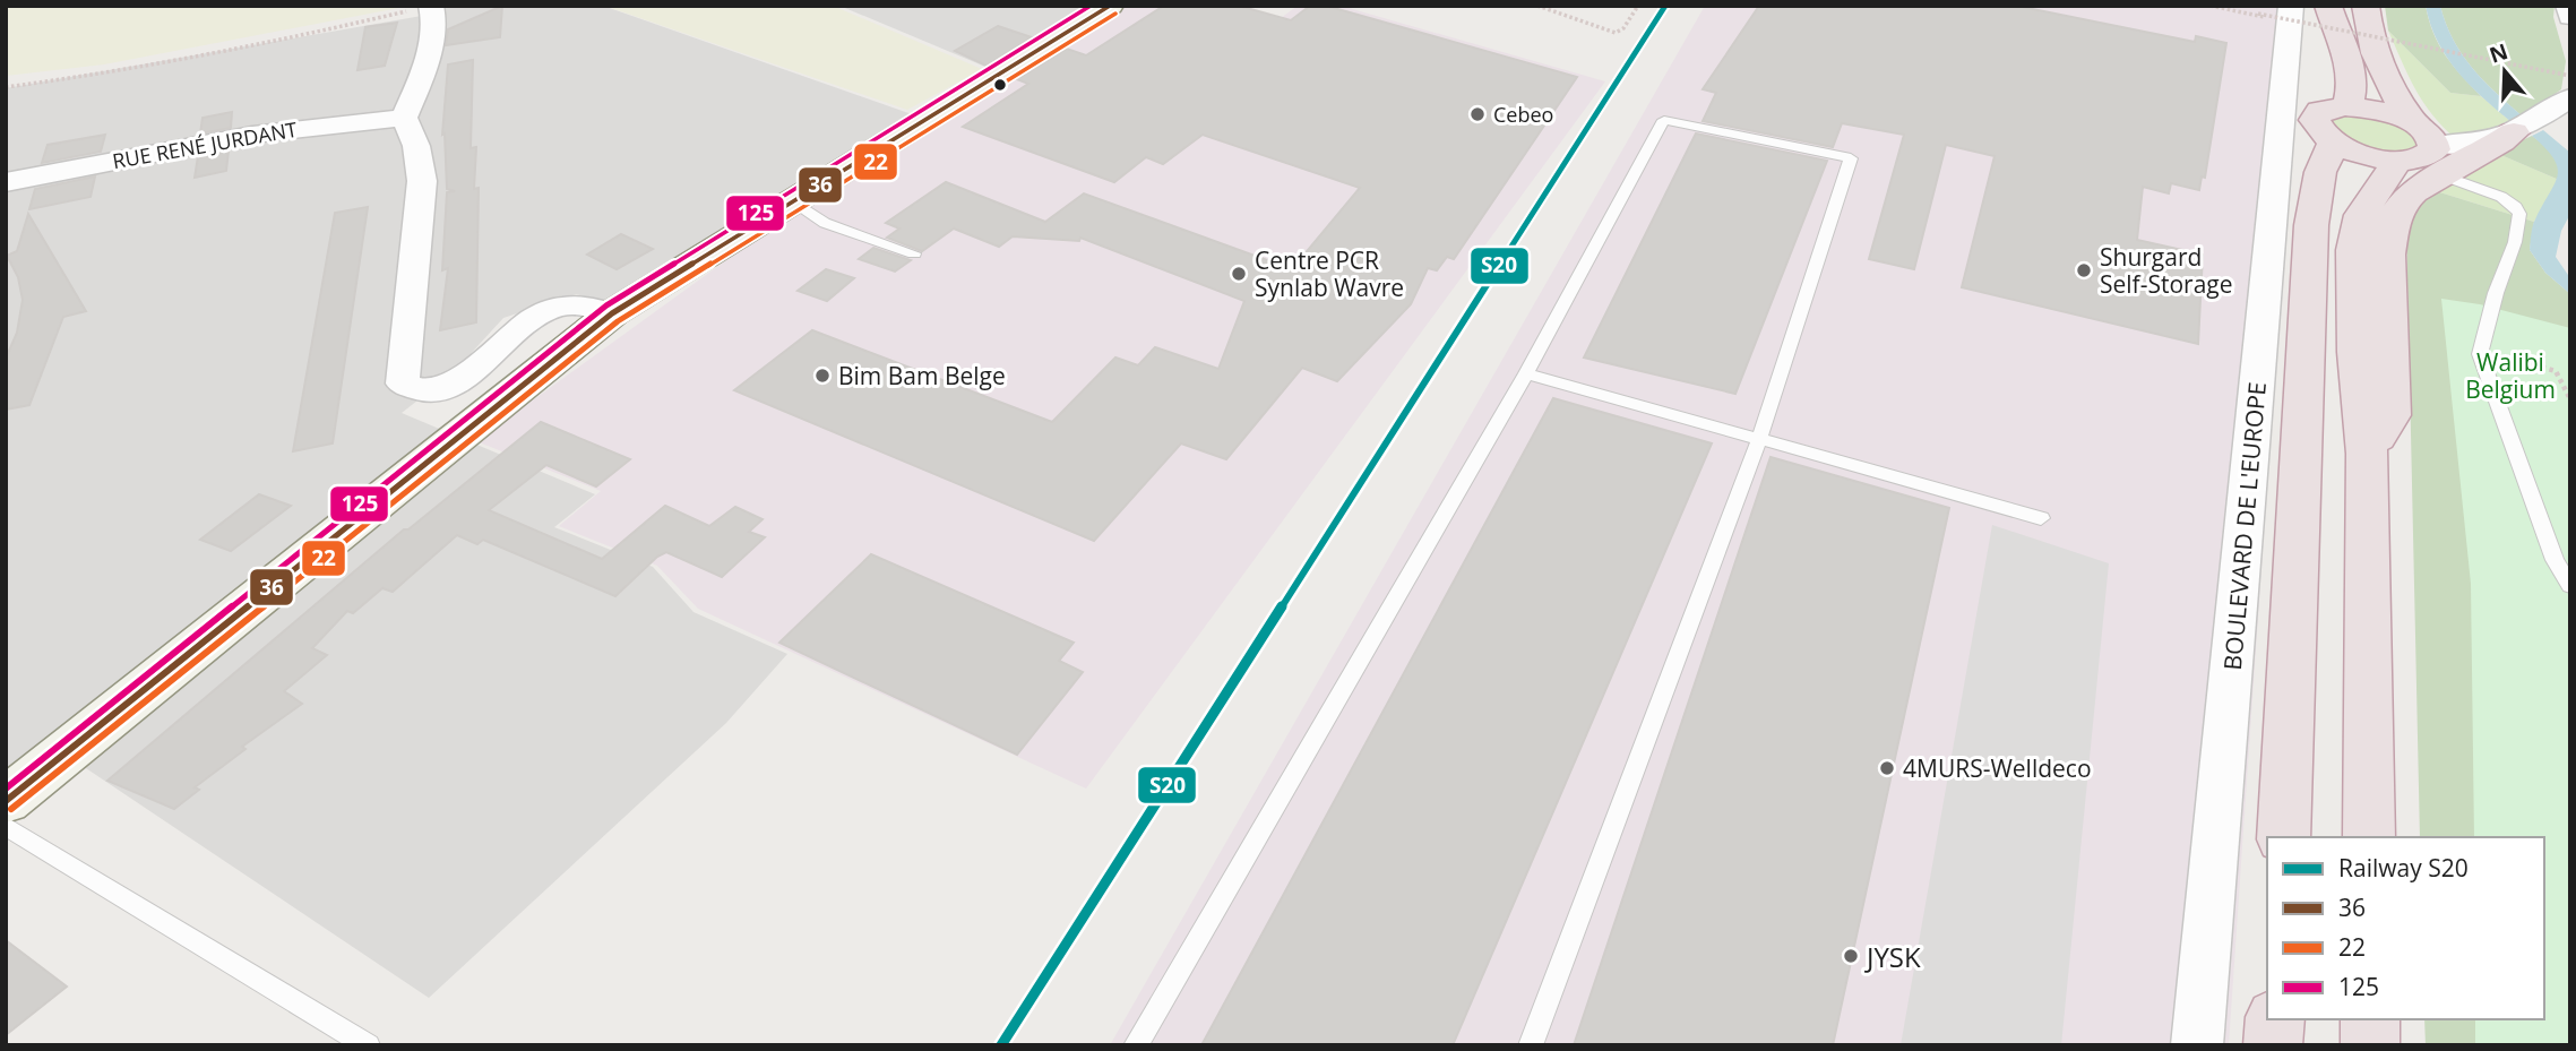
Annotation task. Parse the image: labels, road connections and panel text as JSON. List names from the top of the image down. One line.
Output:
{"streets":{"highway":["BOULEVARD DE L'EUROPE"],"street":["RUE RENÉ JURDANT"]},"parks":["Walibi Belgium"],"places":["Cebeo","Shurgard Self-Storage","Centre PCR Synlab Wavre","Bim Bam Belge","4MURS-Welldeco","JYSK"],"lines":["rail line S20","transit line 36","transit line 125","transit line 22"],"legend":["Railway S20","36","22","125"],"north":"top"}
